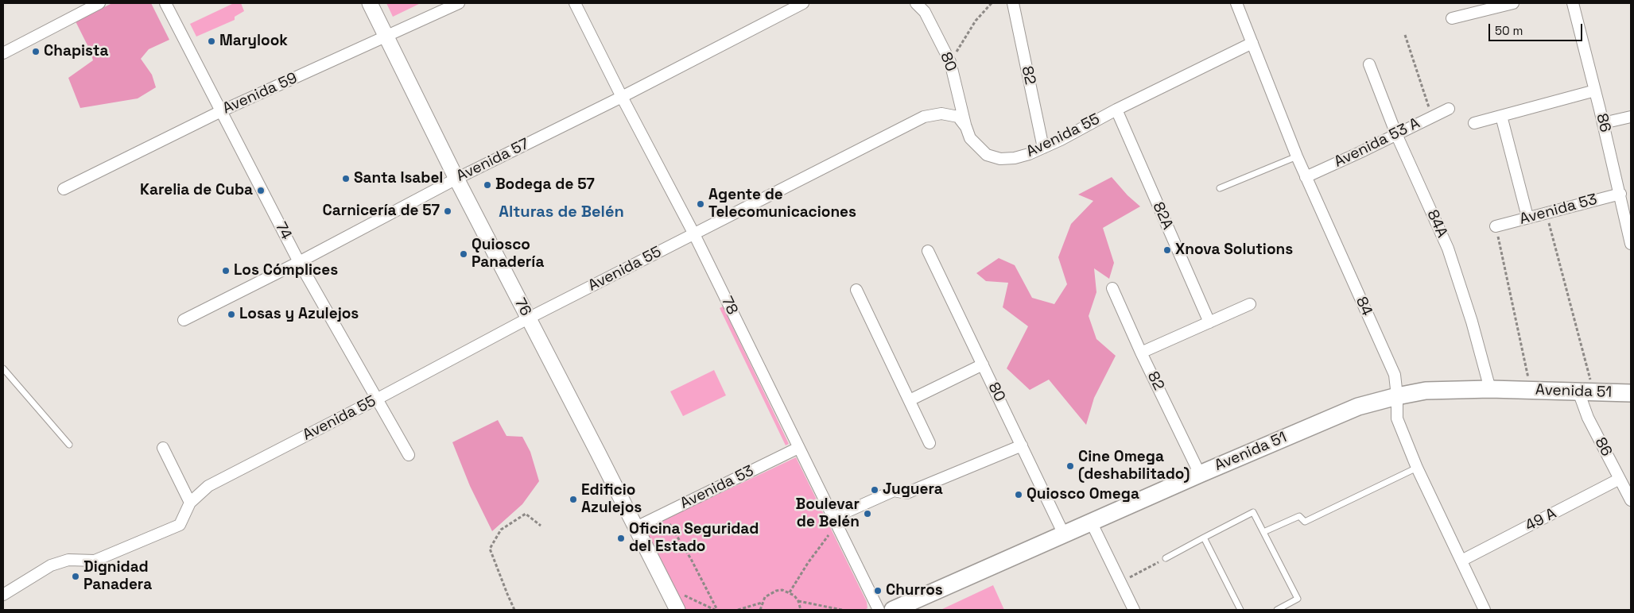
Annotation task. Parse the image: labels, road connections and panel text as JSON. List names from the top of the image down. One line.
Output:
{"streets":{"main road":["Avenida 51"],"street":["80","82","Avenida 59","86","Avenida 55","Avenida 53 A","Avenida 57","Avenida 53","82A","84A","74","78","84","76","49 A"]},"crossings":[["80","Avenida 55"],["80","Avenida 51"],["82","Avenida 55"],["82","Avenida 51"],["Avenida 59","74"],["Avenida 59","76"],["86","Avenida 53"],["86","Avenida 51"],["86","49 A"],["Avenida 55","82A"],["Avenida 55","74"],["Avenida 55","78"],["Avenida 55","84"],["Avenida 55","76"],["Avenida 53 A","84A"],["Avenida 53 A","84"],["Avenida 57","74"],["Avenida 57","78"],["Avenida 57","76"],["Avenida 53","78"],["Avenida 53","76"],["84A","Avenida 51"],["84","Avenida 51"],["84","49 A"]],"districts":["Alturas de Belén"],"places":["Marylook","Chapista","Santa Isabel","Bodega de 57","Karelia de Cuba","Agente de Telecomunicaciones","Carnicería de 57","Xnova Solutions","Quiosco Panadería","Los Cómplices","Losas y Azulejos","Cine Omega (deshabilitado)","Juguera","Quiosco Omega","Edificio Azulejos","Boulevar de Belén","Oficina Seguridad del Estado","Dignidad Panadera","Churros"],"scale_bar":"50 m"}
